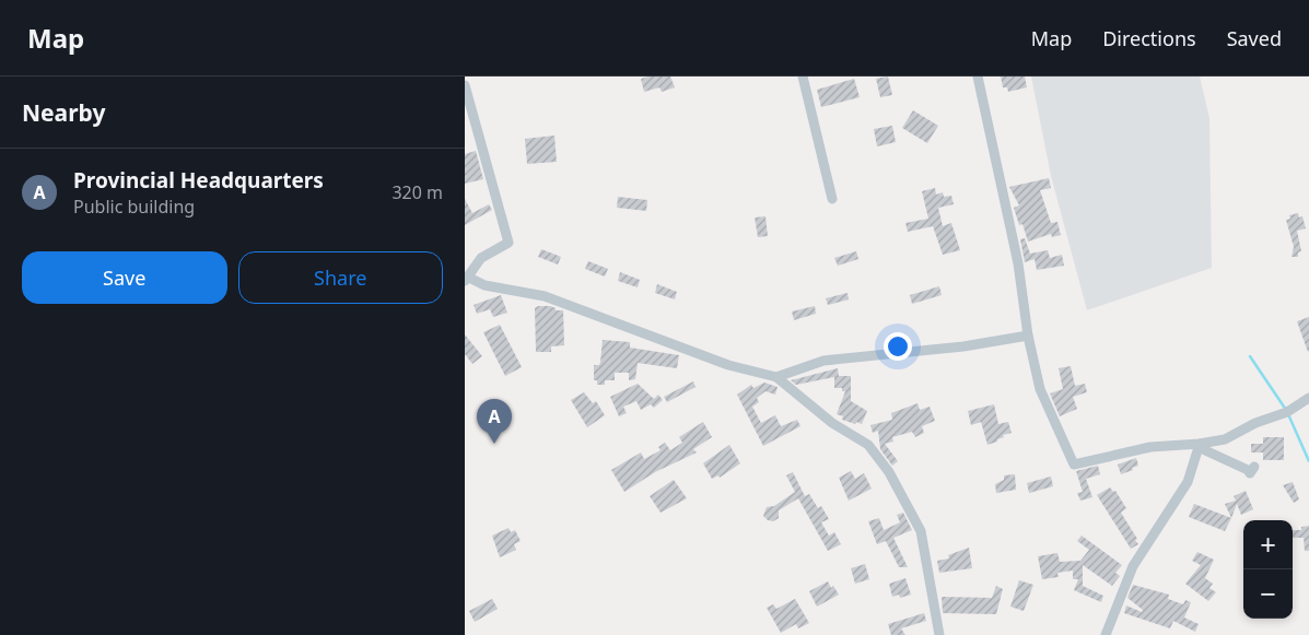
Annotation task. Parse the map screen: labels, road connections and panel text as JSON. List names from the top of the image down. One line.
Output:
{"page":{"header":"Map","nav":["Map","Directions","Saved"],"heading":"Nearby","list":[{"mark":"A","name":"Provincial Headquarters","note":"Public building","value":"320 m"}],"buttons":["Save","Share"],"pins":"A","map_buttons":["+","−"]}}
